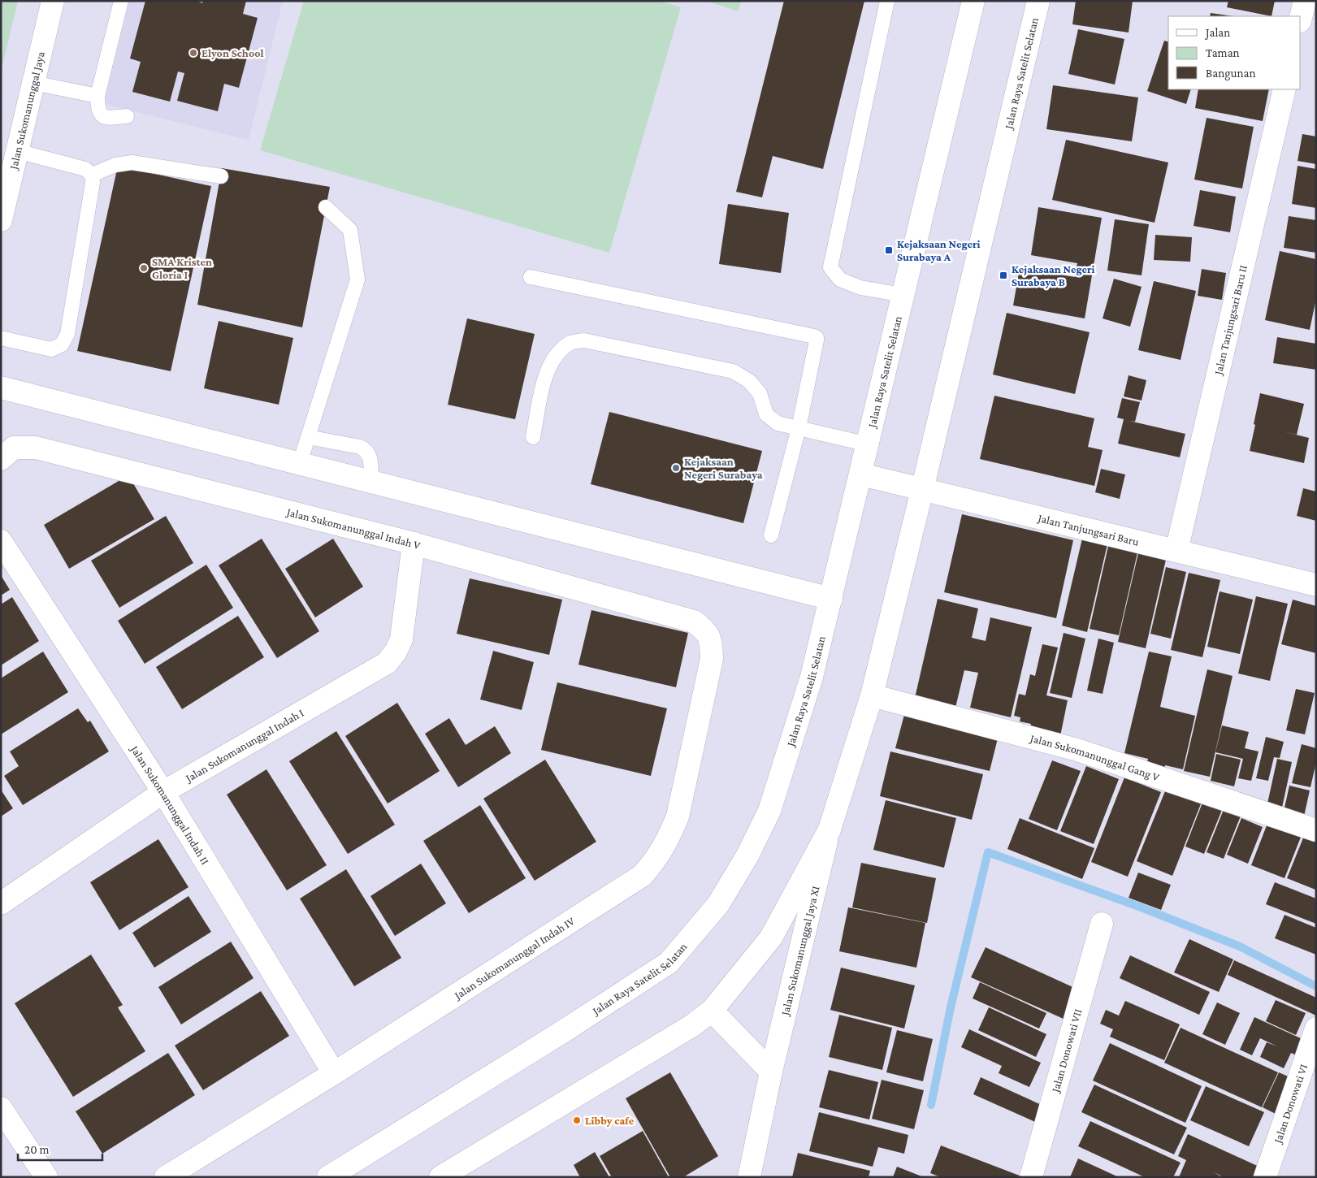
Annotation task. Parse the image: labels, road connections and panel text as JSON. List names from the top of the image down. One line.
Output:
{"streets":{"street":["Jalan Raya Satelit Selatan","Jalan Sukomanunggal Jaya","Jalan Tanjungsari Baru II","Jalan Sukomanunggal Indah V","Jalan Tanjungsari Baru","Jalan Sukomanunggal Indah I","Jalan Sukomanunggal Gang V","Jalan Sukomanunggal Indah II","Jalan Sukomanunggal Jaya XI","Jalan Sukomanunggal Indah IV","Jalan Donowati VII","Jalan Donowati VI"]},"crossings":[["Jalan Raya Satelit Selatan","Jalan Tanjungsari Baru"],["Jalan Raya Satelit Selatan","Jalan Sukomanunggal Gang V"],["Jalan Raya Satelit Selatan","Jalan Sukomanunggal Jaya XI"],["Jalan Tanjungsari Baru II","Jalan Tanjungsari Baru"],["Jalan Sukomanunggal Indah V","Jalan Sukomanunggal Indah I"],["Jalan Sukomanunggal Indah V","Jalan Sukomanunggal Indah IV"],["Jalan Sukomanunggal Indah I","Jalan Sukomanunggal Indah II"],["Jalan Sukomanunggal Indah II","Jalan Sukomanunggal Indah IV"]],"places":{"other":["Elyon School","SMA Kristen Gloria I","Kejaksaan Negeri Surabaya","Libby cafe"],"transit":["Kejaksaan Negeri Surabaya A","Kejaksaan Negeri Surabaya B"]},"legend":["Jalan","Taman","Bangunan"],"scale_bar":"20 m"}
